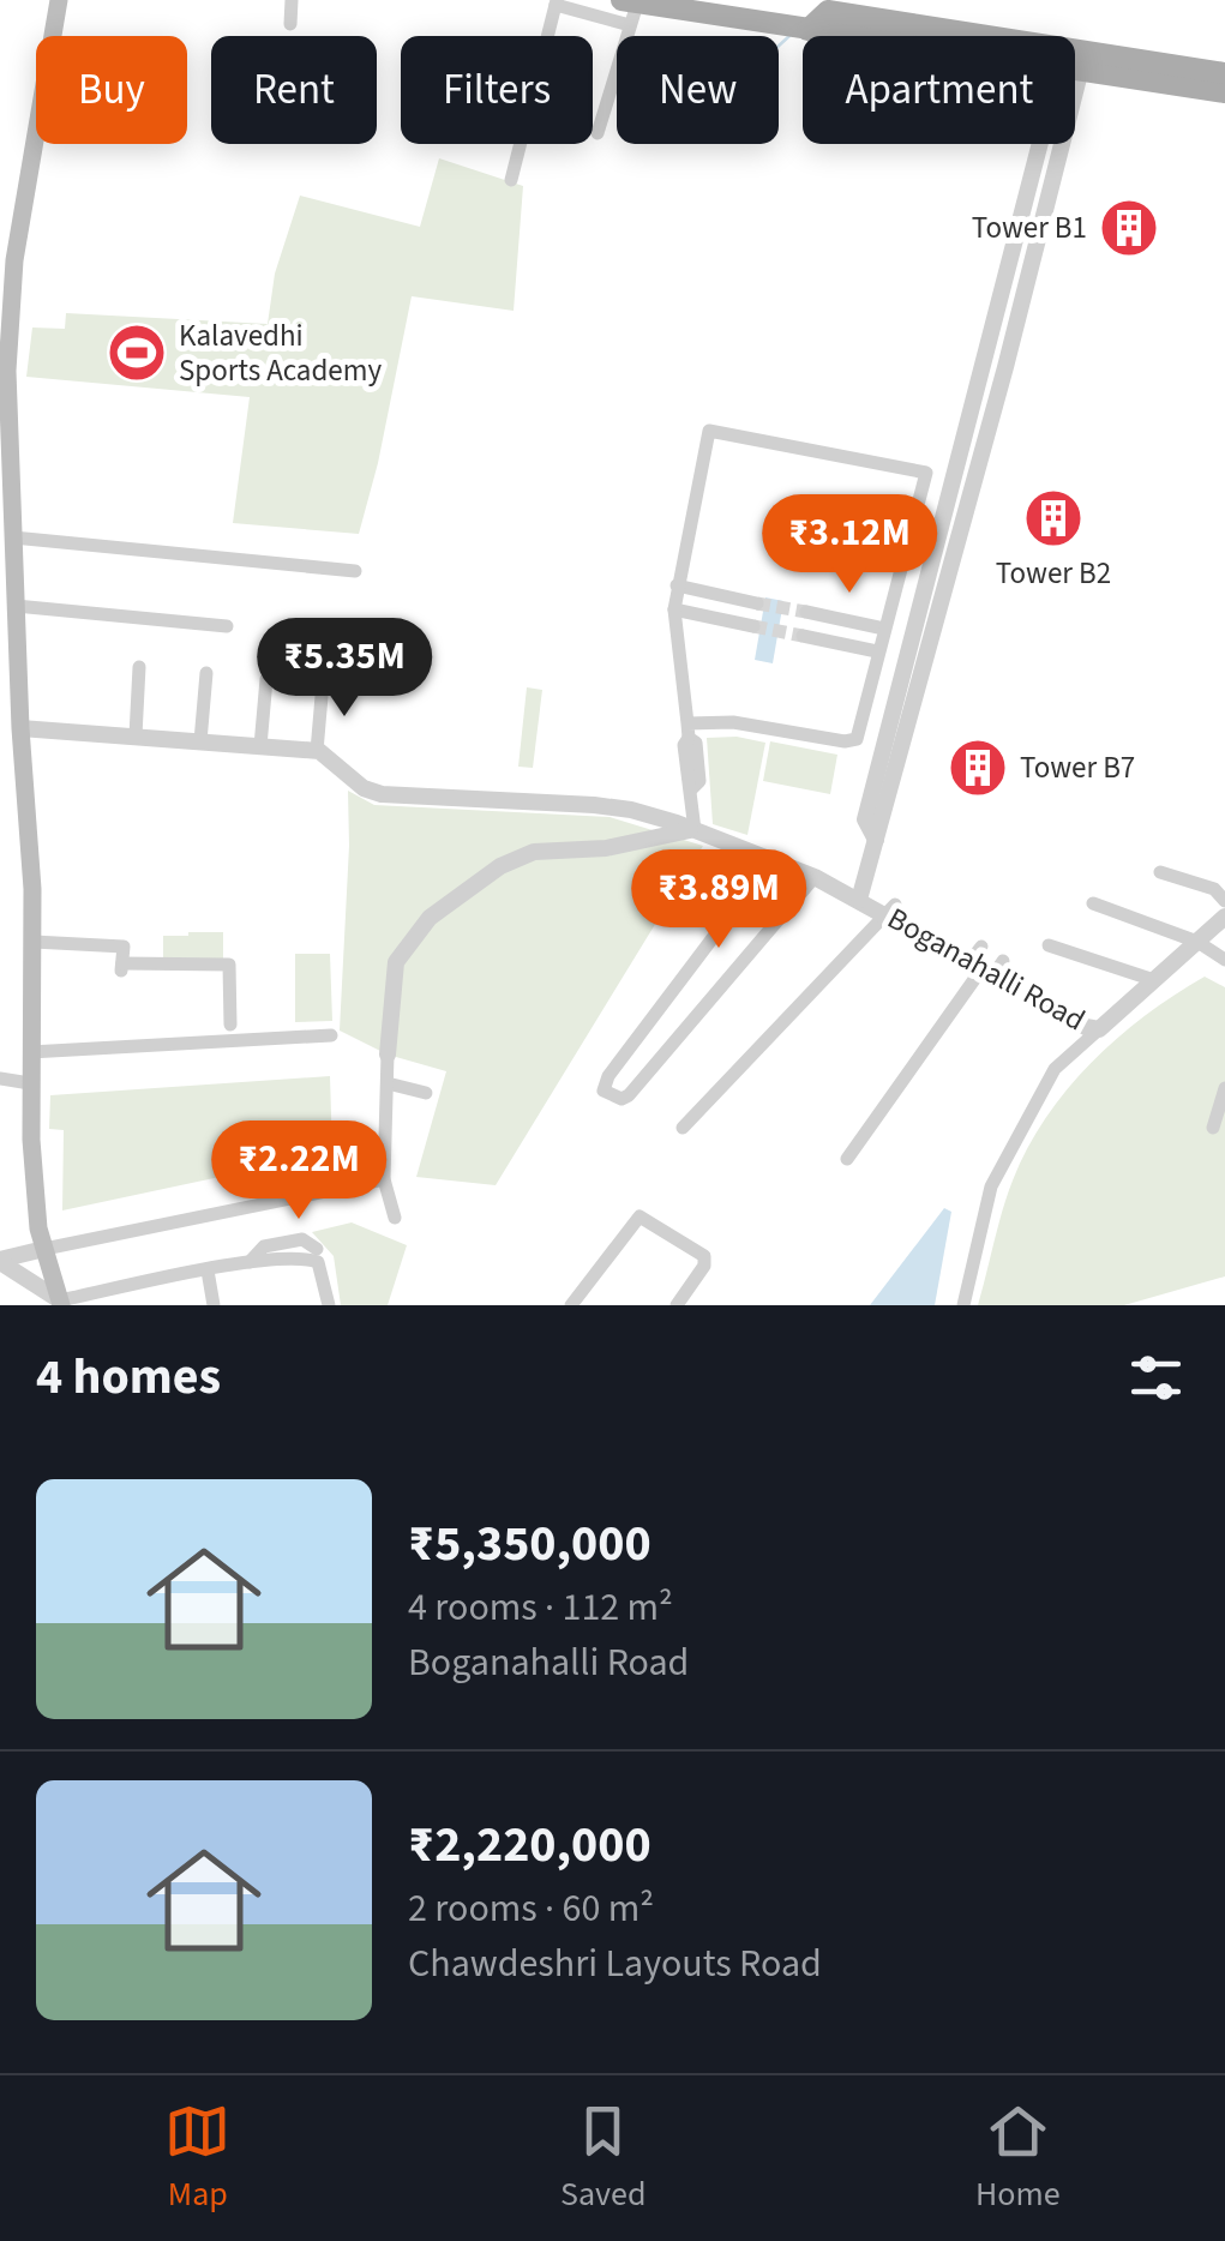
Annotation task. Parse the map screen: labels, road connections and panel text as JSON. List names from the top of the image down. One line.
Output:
{"streets":{"street":["Boganahalli Road"]},"places":{"building":["Tower B1","Tower B2","Tower B7"],"sports":["Kalavedhi Sports Academy"]},"page":{"chip":["Buy","Rent","Filters","New","Apartment"],"price":["₹3.12M","₹5.35M","₹3.89M","₹2.22M"],"heading":"4 homes","list":[{"name":"₹5,350,000","note":"4 rooms · 112 m² · Boganahalli Road"},{"name":"₹2,220,000","note":"2 rooms · 60 m² · Chawdeshri Layouts Road"}],"tabs":["Map","Saved","Home"]}}
